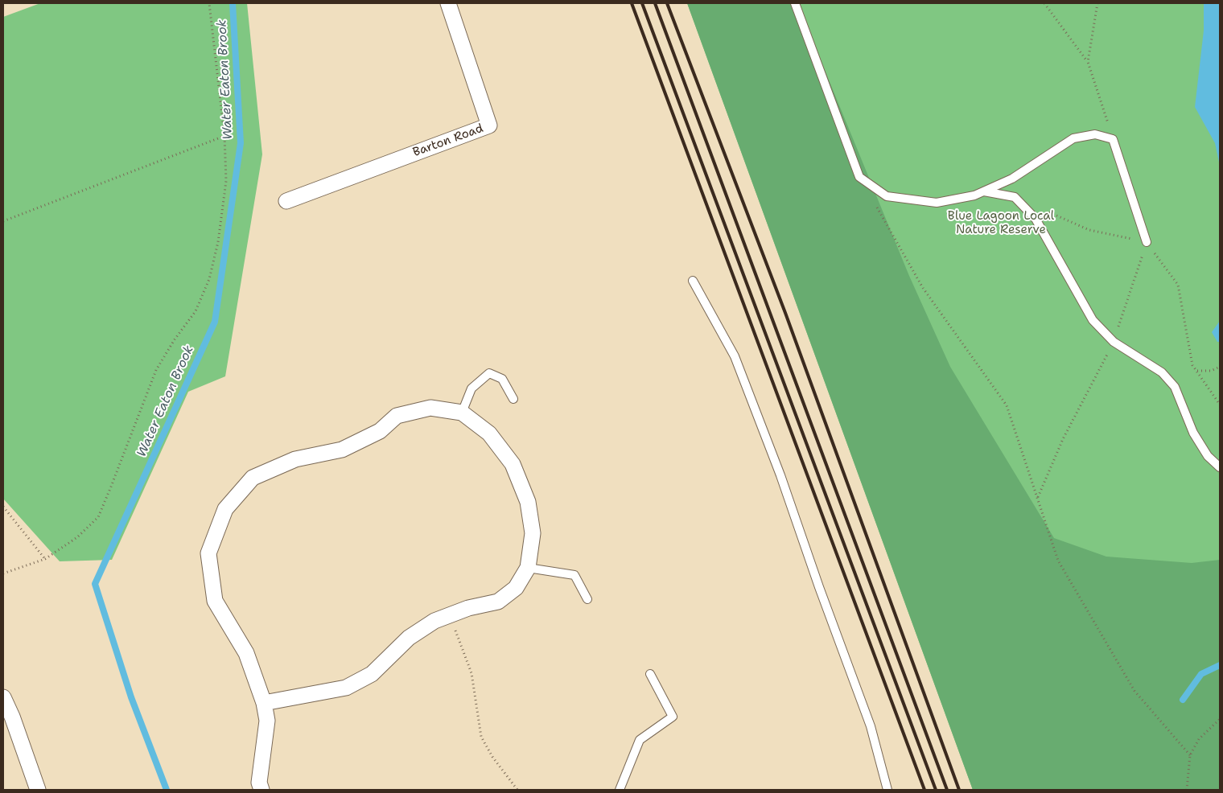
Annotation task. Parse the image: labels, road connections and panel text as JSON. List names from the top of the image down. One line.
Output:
{"streets":{"street":["Barton Road"]},"water":["Water Eaton Brook"],"parks":["Blue Lagoon Local Nature Reserve"]}
